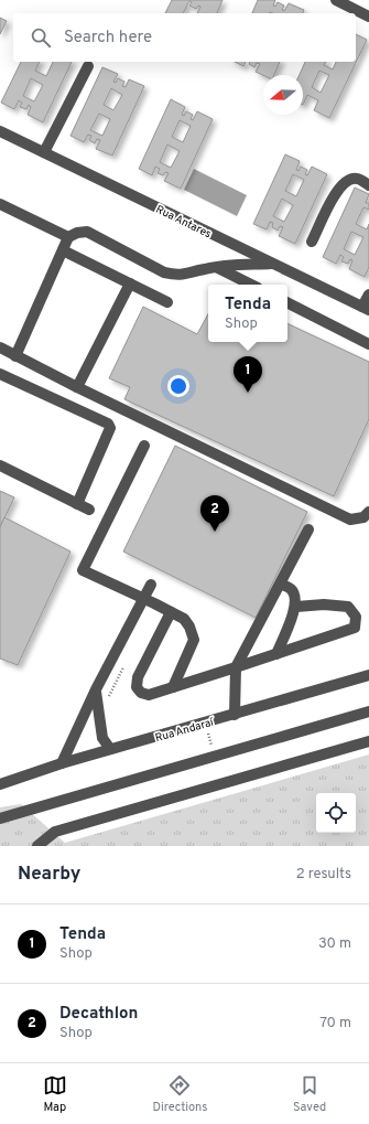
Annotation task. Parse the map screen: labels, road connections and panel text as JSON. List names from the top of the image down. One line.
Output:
{"streets":{"street":["Rua Antares","Rua Andaraí"]},"north":"left","page":{"search":"Search here","popup":["Tenda","Shop"],"pins":["1","2"],"heading":["Nearby","2 results"],"list":[{"mark":"1","name":"Tenda","note":"Shop","value":"30 m"},{"mark":"2","name":"Decathlon","note":"Shop","value":"70 m"}],"nav":["Map","Directions","Saved"]}}
